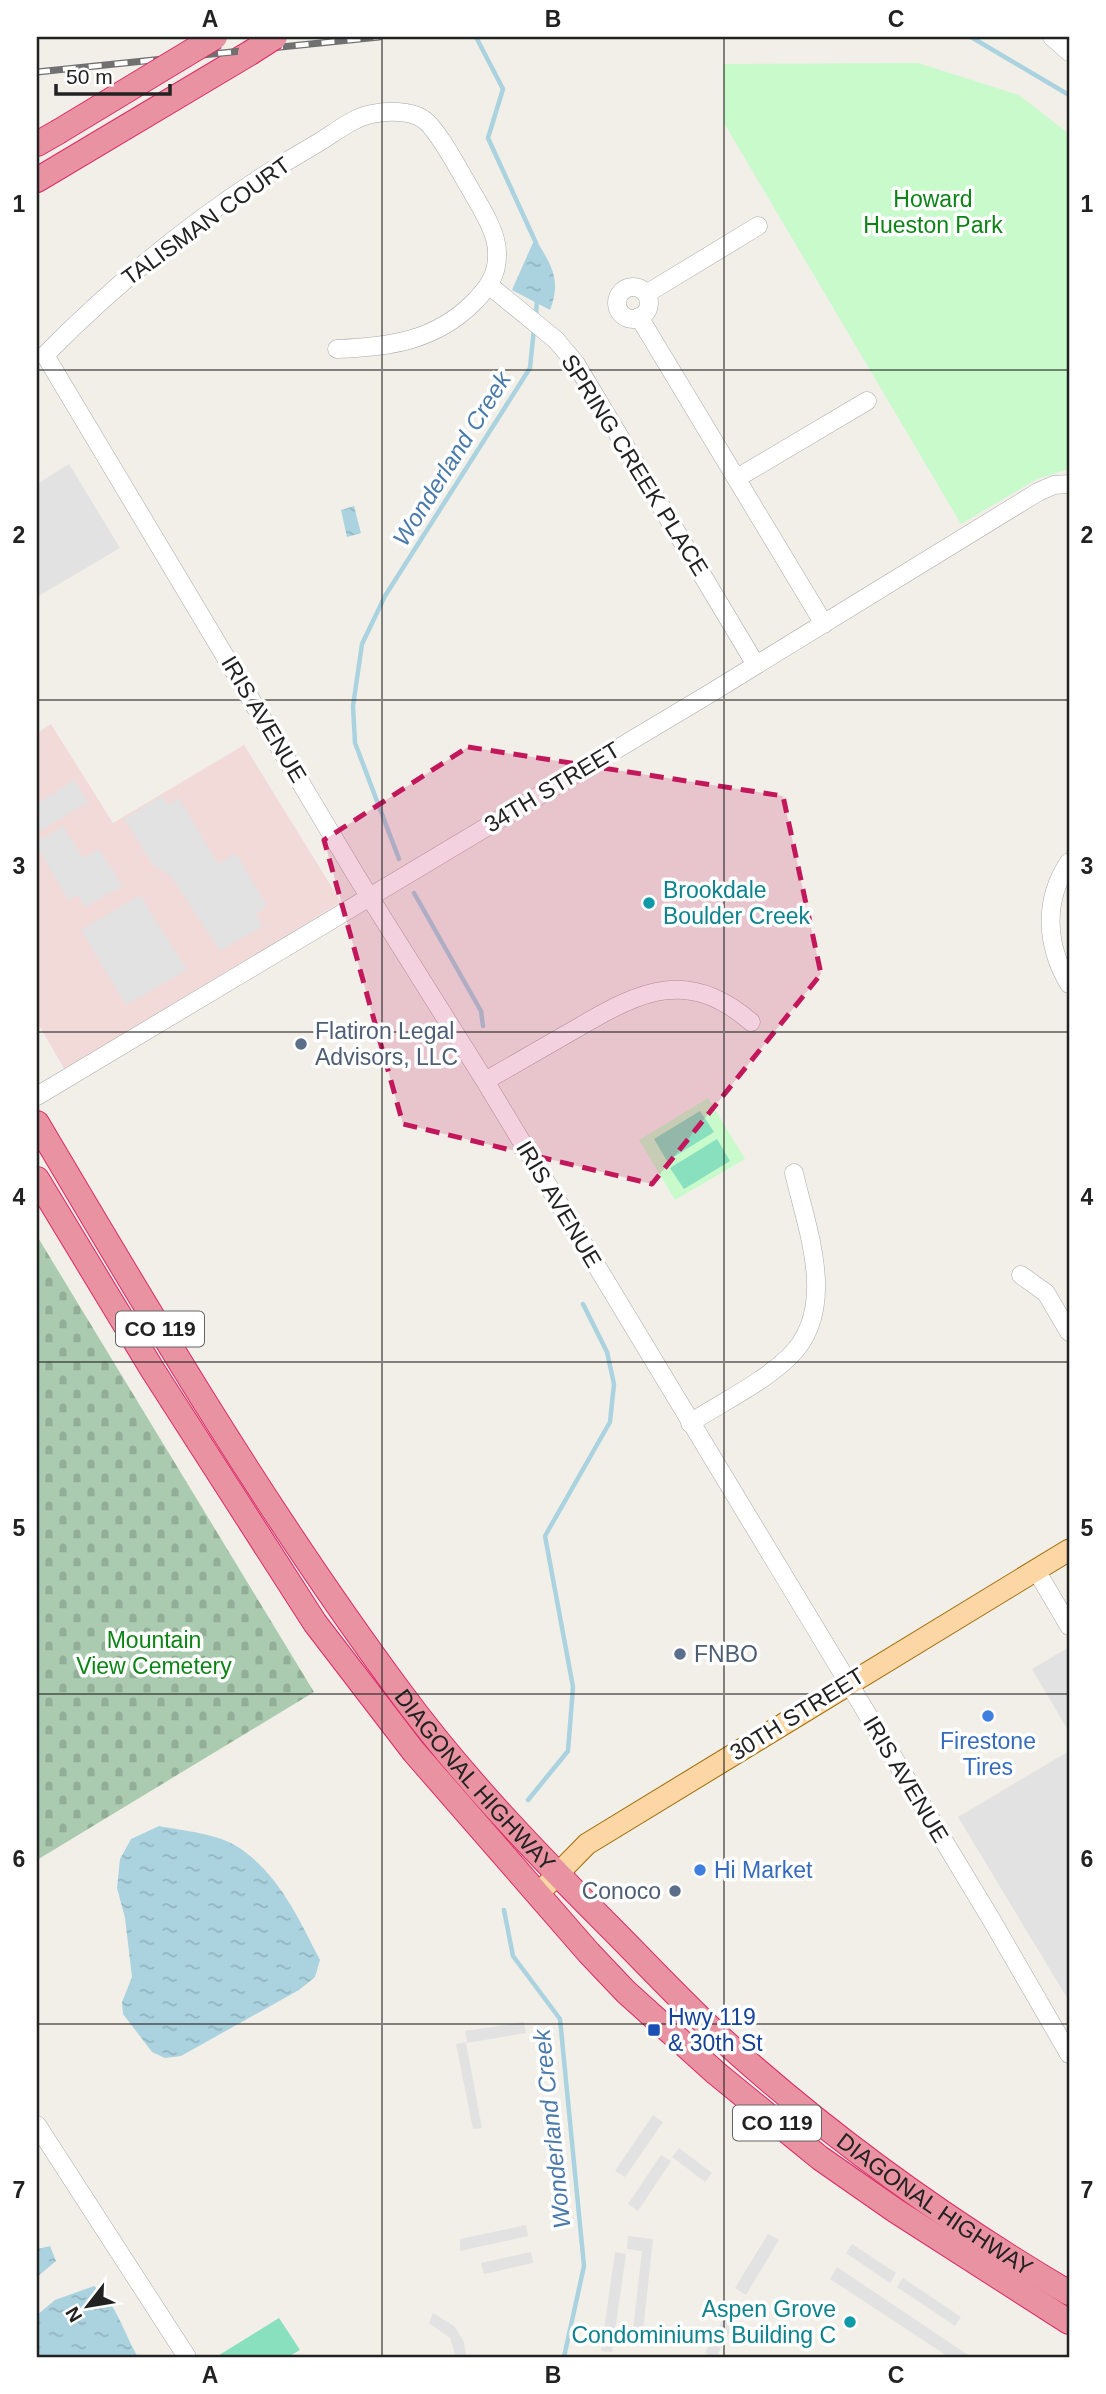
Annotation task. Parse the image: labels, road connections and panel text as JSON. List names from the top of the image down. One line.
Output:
{"streets":{"highway":["CO 119","DIAGONAL HIGHWAY"],"main road":["30TH STREET"],"street":["TALISMAN COURT","SPRING CREEK PLACE","IRIS AVENUE","34TH STREET"]},"crossings":[["TALISMAN COURT","SPRING CREEK PLACE"],["TALISMAN COURT","IRIS AVENUE"],["SPRING CREEK PLACE","34TH STREET"],["IRIS AVENUE","34TH STREET"],["IRIS AVENUE","30TH STREET"],["30TH STREET","DIAGONAL HIGHWAY"]],"water":["Wonderland Creek"],"parks":["Howard Hueston Park","Mountain View Cemetery"],"places":{"other":["Brookdale Boulder Creek","Flatiron Legal Advisors, LLC","FNBO","Firestone Tires","Hi Market","Conoco","Aspen Grove Condominiums Building C"],"transit":["Hwy 119 & 30th St"]},"scale_bar":"50 m","north":"bottom left","grid":{"columns":["A","B","C"],"rows":["1","2","3","4","5","6","7"]}}
